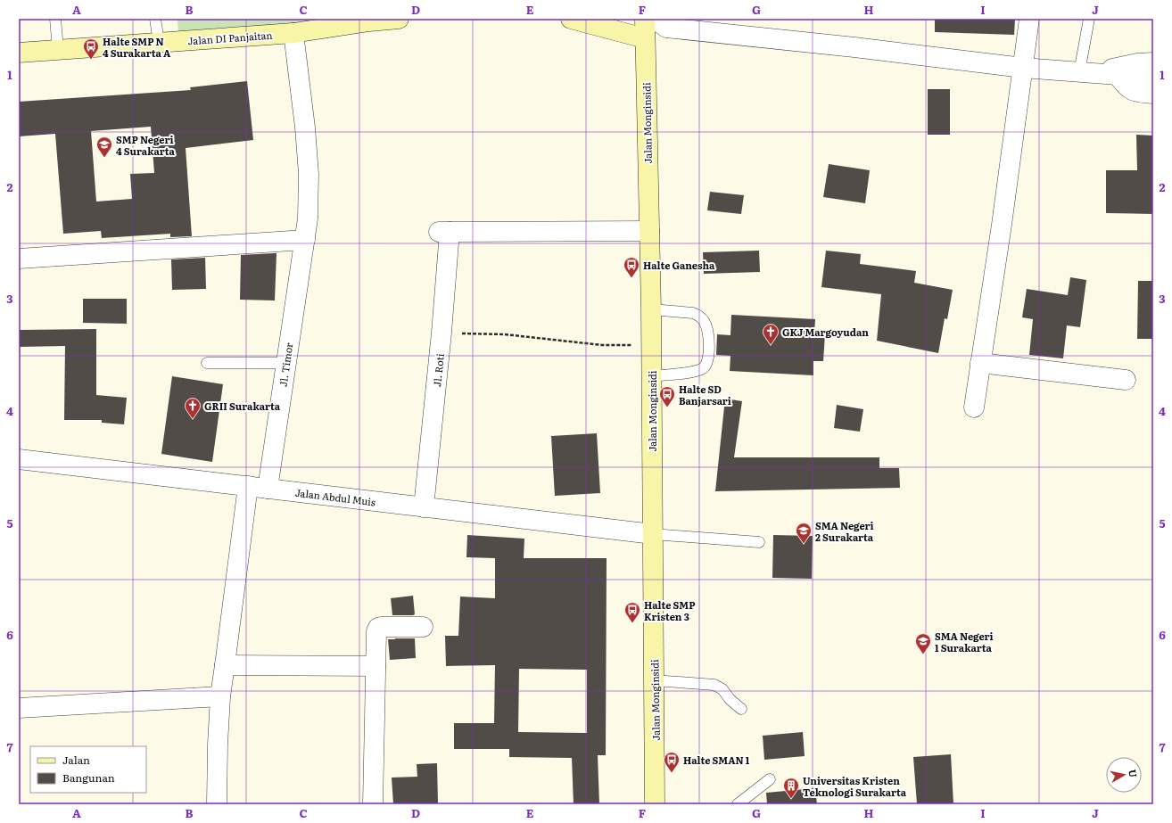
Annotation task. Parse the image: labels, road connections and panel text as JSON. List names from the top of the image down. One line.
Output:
{"streets":{"main road":["Jalan DI Panjaitan","Jalan Monginsidi"],"street":["Jl. Timor","Jl. Roti","Jalan Abdul Muis"]},"crossings":[["Jalan DI Panjaitan","Jl. Timor"],["Jalan Monginsidi","Jl. Roti"],["Jalan Monginsidi","Jalan Abdul Muis"],["Jl. Timor","Jalan Abdul Muis"],["Jl. Roti","Jalan Abdul Muis"]],"places":{"bus stop":["Halte SMP N 4 Surakarta A","Halte Ganesha","Halte SD Banjarsari","Halte SMP Kristen 3","Halte SMAN 1"],"school or university":["SMP Negeri 4 Surakarta","SMA Negeri 2 Surakarta","SMA Negeri 1 Surakarta"],"church":["GKJ Margoyudan","GRII Surakarta"],"building":["Universitas Kristen Teknologi Surakarta"]},"legend":["Jalan","Bangunan"],"north":"right","grid":{"columns":["A","B","C","D","E","F","G","H","I","J"],"rows":["1","2","3","4","5","6","7"]}}
